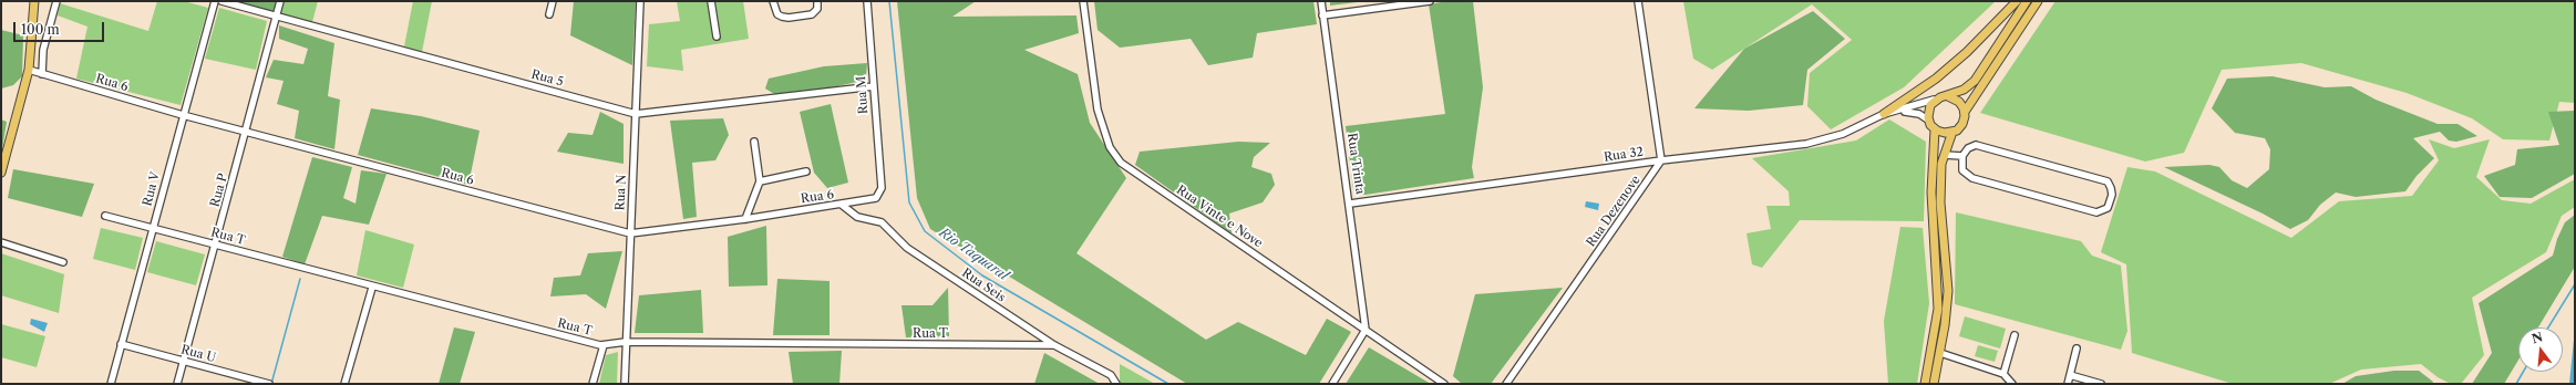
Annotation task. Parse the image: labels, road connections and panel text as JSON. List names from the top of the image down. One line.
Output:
{"streets":{"street":["Rua 5","Rua 6","Rua M","Rua 32","Rua Trinta","Rua V","Rua P","Rua N","Rua Dezenove","Rua Vinte e Nove","Rua T","Rua Seis","Rua U"]},"crossings":[["Rua 5","Rua M"],["Rua 5","Rua P"],["Rua 5","Rua N"],["Rua 6","Rua M"],["Rua 6","Rua V"],["Rua 6","Rua P"],["Rua 6","Rua N"],["Rua 6","Rua Seis"],["Rua 32","Rua Trinta"],["Rua 32","Rua Dezenove"],["Rua Trinta","Rua Vinte e Nove"],["Rua V","Rua T"],["Rua V","Rua U"],["Rua P","Rua T"],["Rua P","Rua U"],["Rua N","Rua T"],["Rua T","Rua Seis"]],"water":["Rio Taquaral"],"scale_bar":"100 m","north":"top"}
